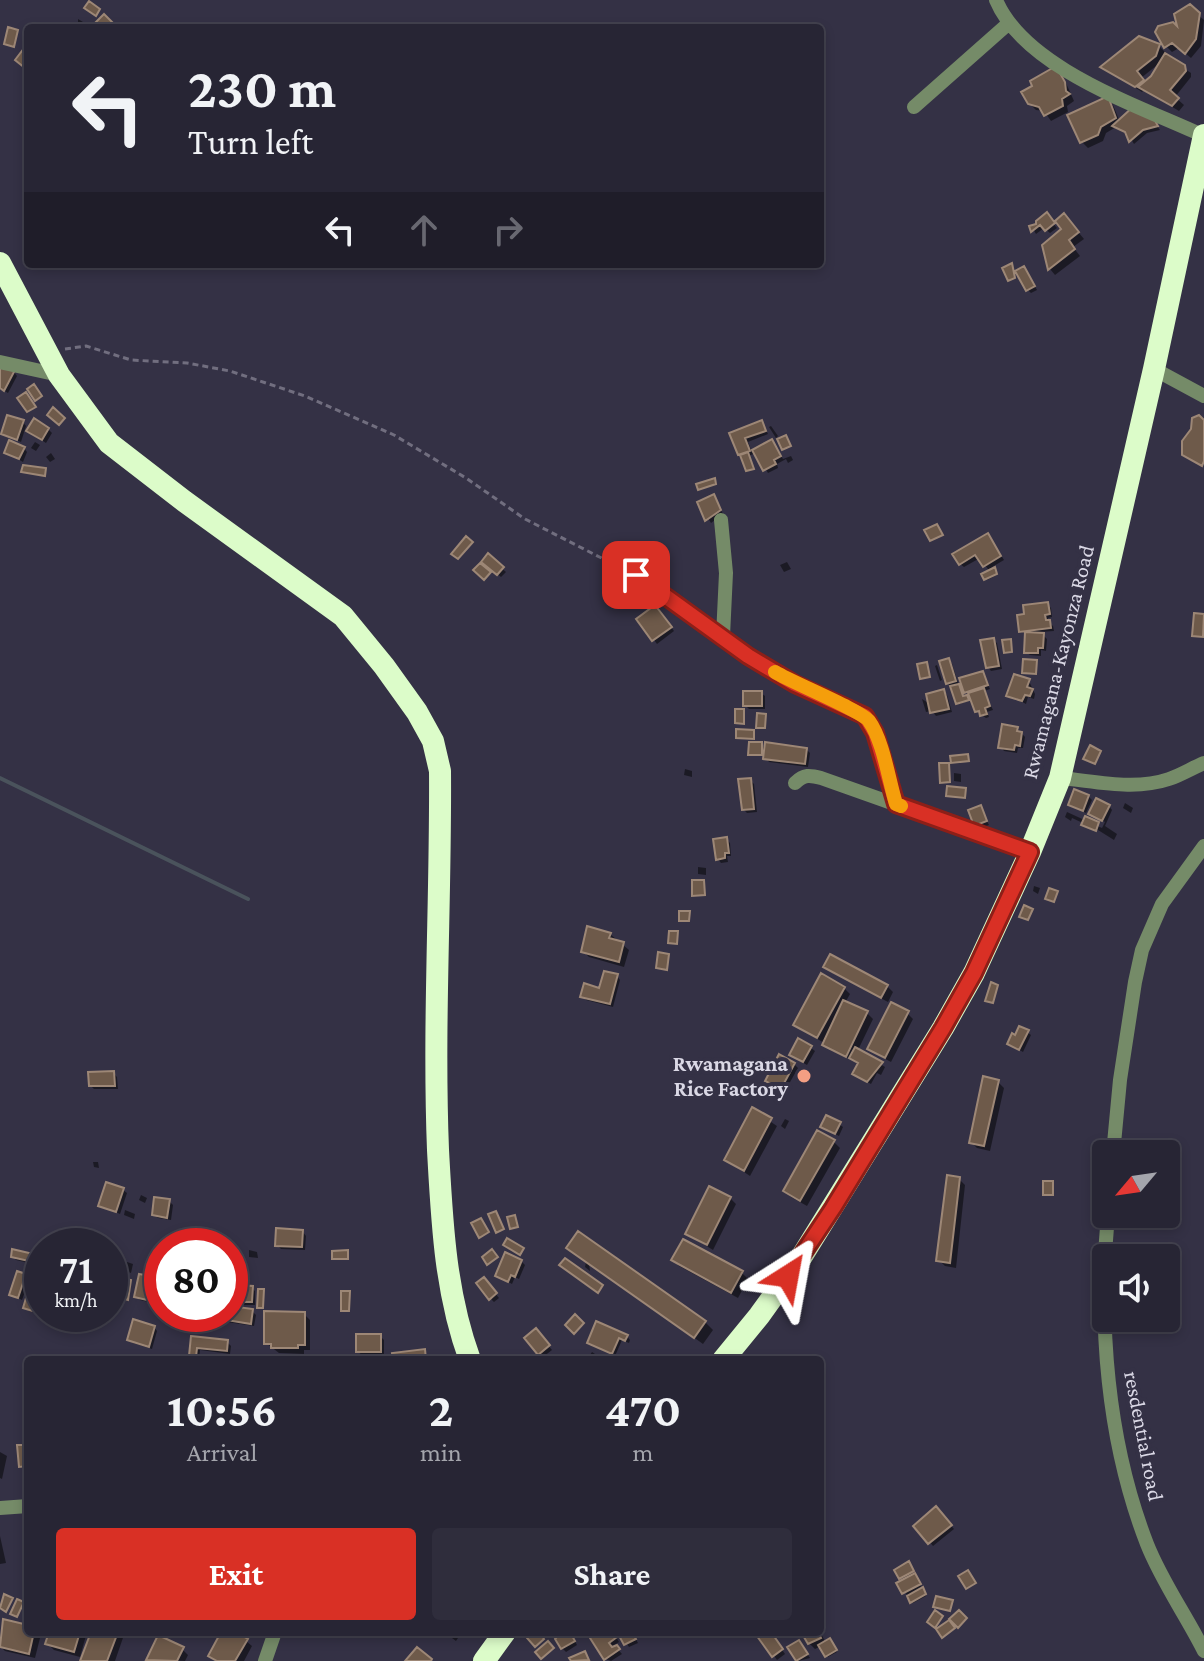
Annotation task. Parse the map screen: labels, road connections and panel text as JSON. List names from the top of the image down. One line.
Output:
{"streets":{"highway":["Rwamagana-Kayonza Road"],"street":["resdential road"]},"places":["Rwamagana Rice Factory"],"north":"bottom left","page":{"turn":["230 m","Turn left"],"speed":"71 km/h","limit":"80","eta":["10:56","Arrival","2","min","470","m"],"buttons":["Exit","Share"]}}
